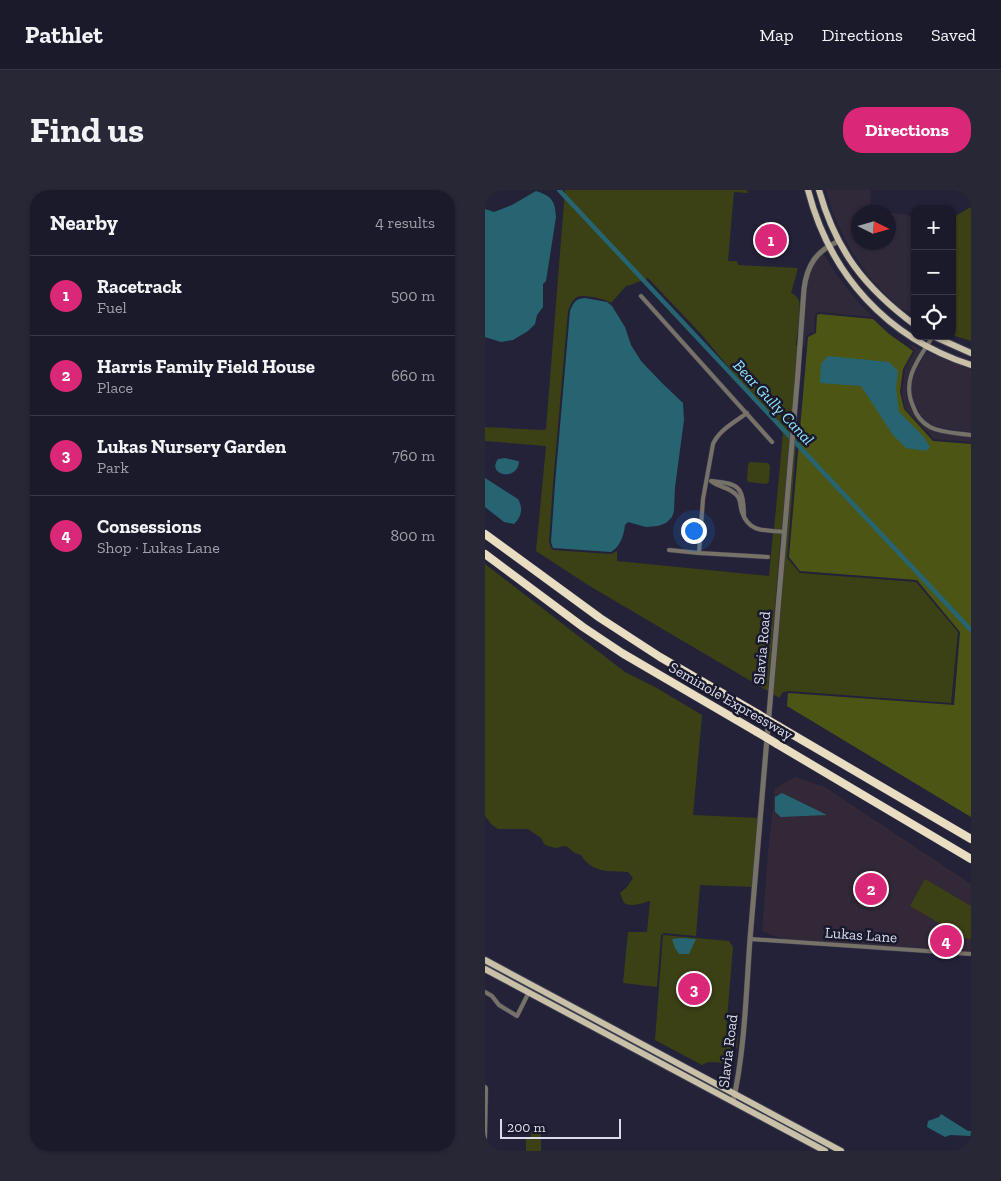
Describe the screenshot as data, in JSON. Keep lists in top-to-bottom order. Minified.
{"streets":{"highway":["Seminole Expressway"],"street":["Slavia Road","Lukas Lane"]},"crossings":[["Slavia Road","Lukas Lane"]],"water":["Bear Gully Canal"],"scale_bar":"200 m","north":"right","page":{"header":"Pathlet","nav":["Map","Directions","Saved"],"buttons":"Directions","title":"Find us","heading":["Nearby","4 results"],"map_buttons":["+","−"],"pins":["1","2","4","3"],"list":[{"mark":"1","name":"Racetrack","note":"Fuel","value":"500 m"},{"mark":"2","name":"Harris Family Field House","note":"Place","value":"660 m"},{"mark":"3","name":"Lukas Nursery Garden","note":"Park","value":"760 m"},{"mark":"4","name":"Consessions","note":"Shop · Lukas Lane","value":"800 m"}],"scale":"200 m"}}
